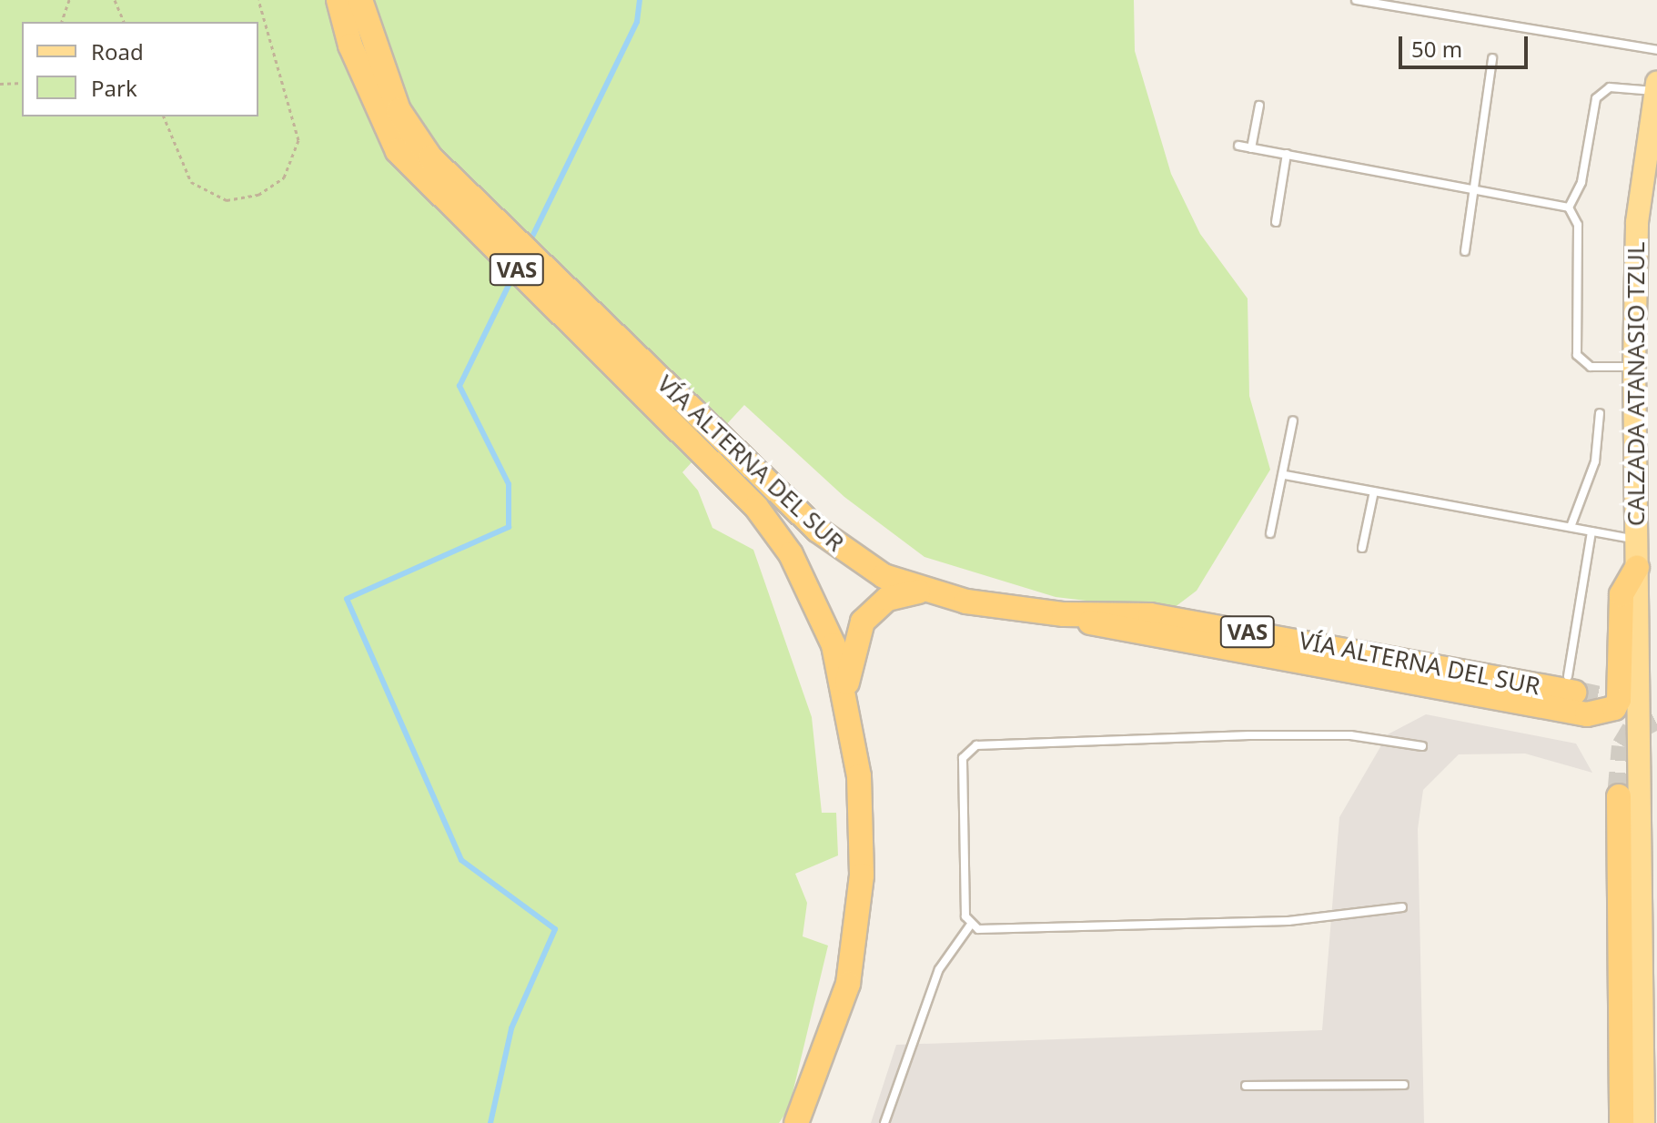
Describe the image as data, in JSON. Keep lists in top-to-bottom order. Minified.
{"streets":{"highway":["VAS","VÍA ALTERNA DEL SUR"],"main road":["CALZADA ATANASIO TZUL"]},"legend":["Road","Park"],"scale_bar":"50 m"}
